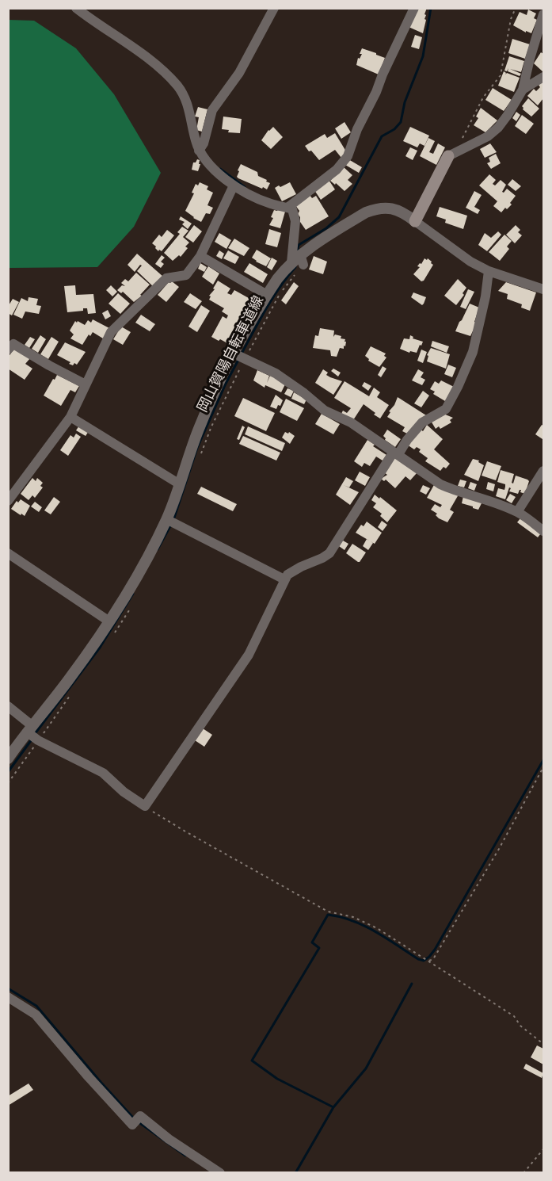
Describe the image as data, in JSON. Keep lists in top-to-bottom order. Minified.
{"streets":{"path":["岡山賀陽自転車道線"]}}
